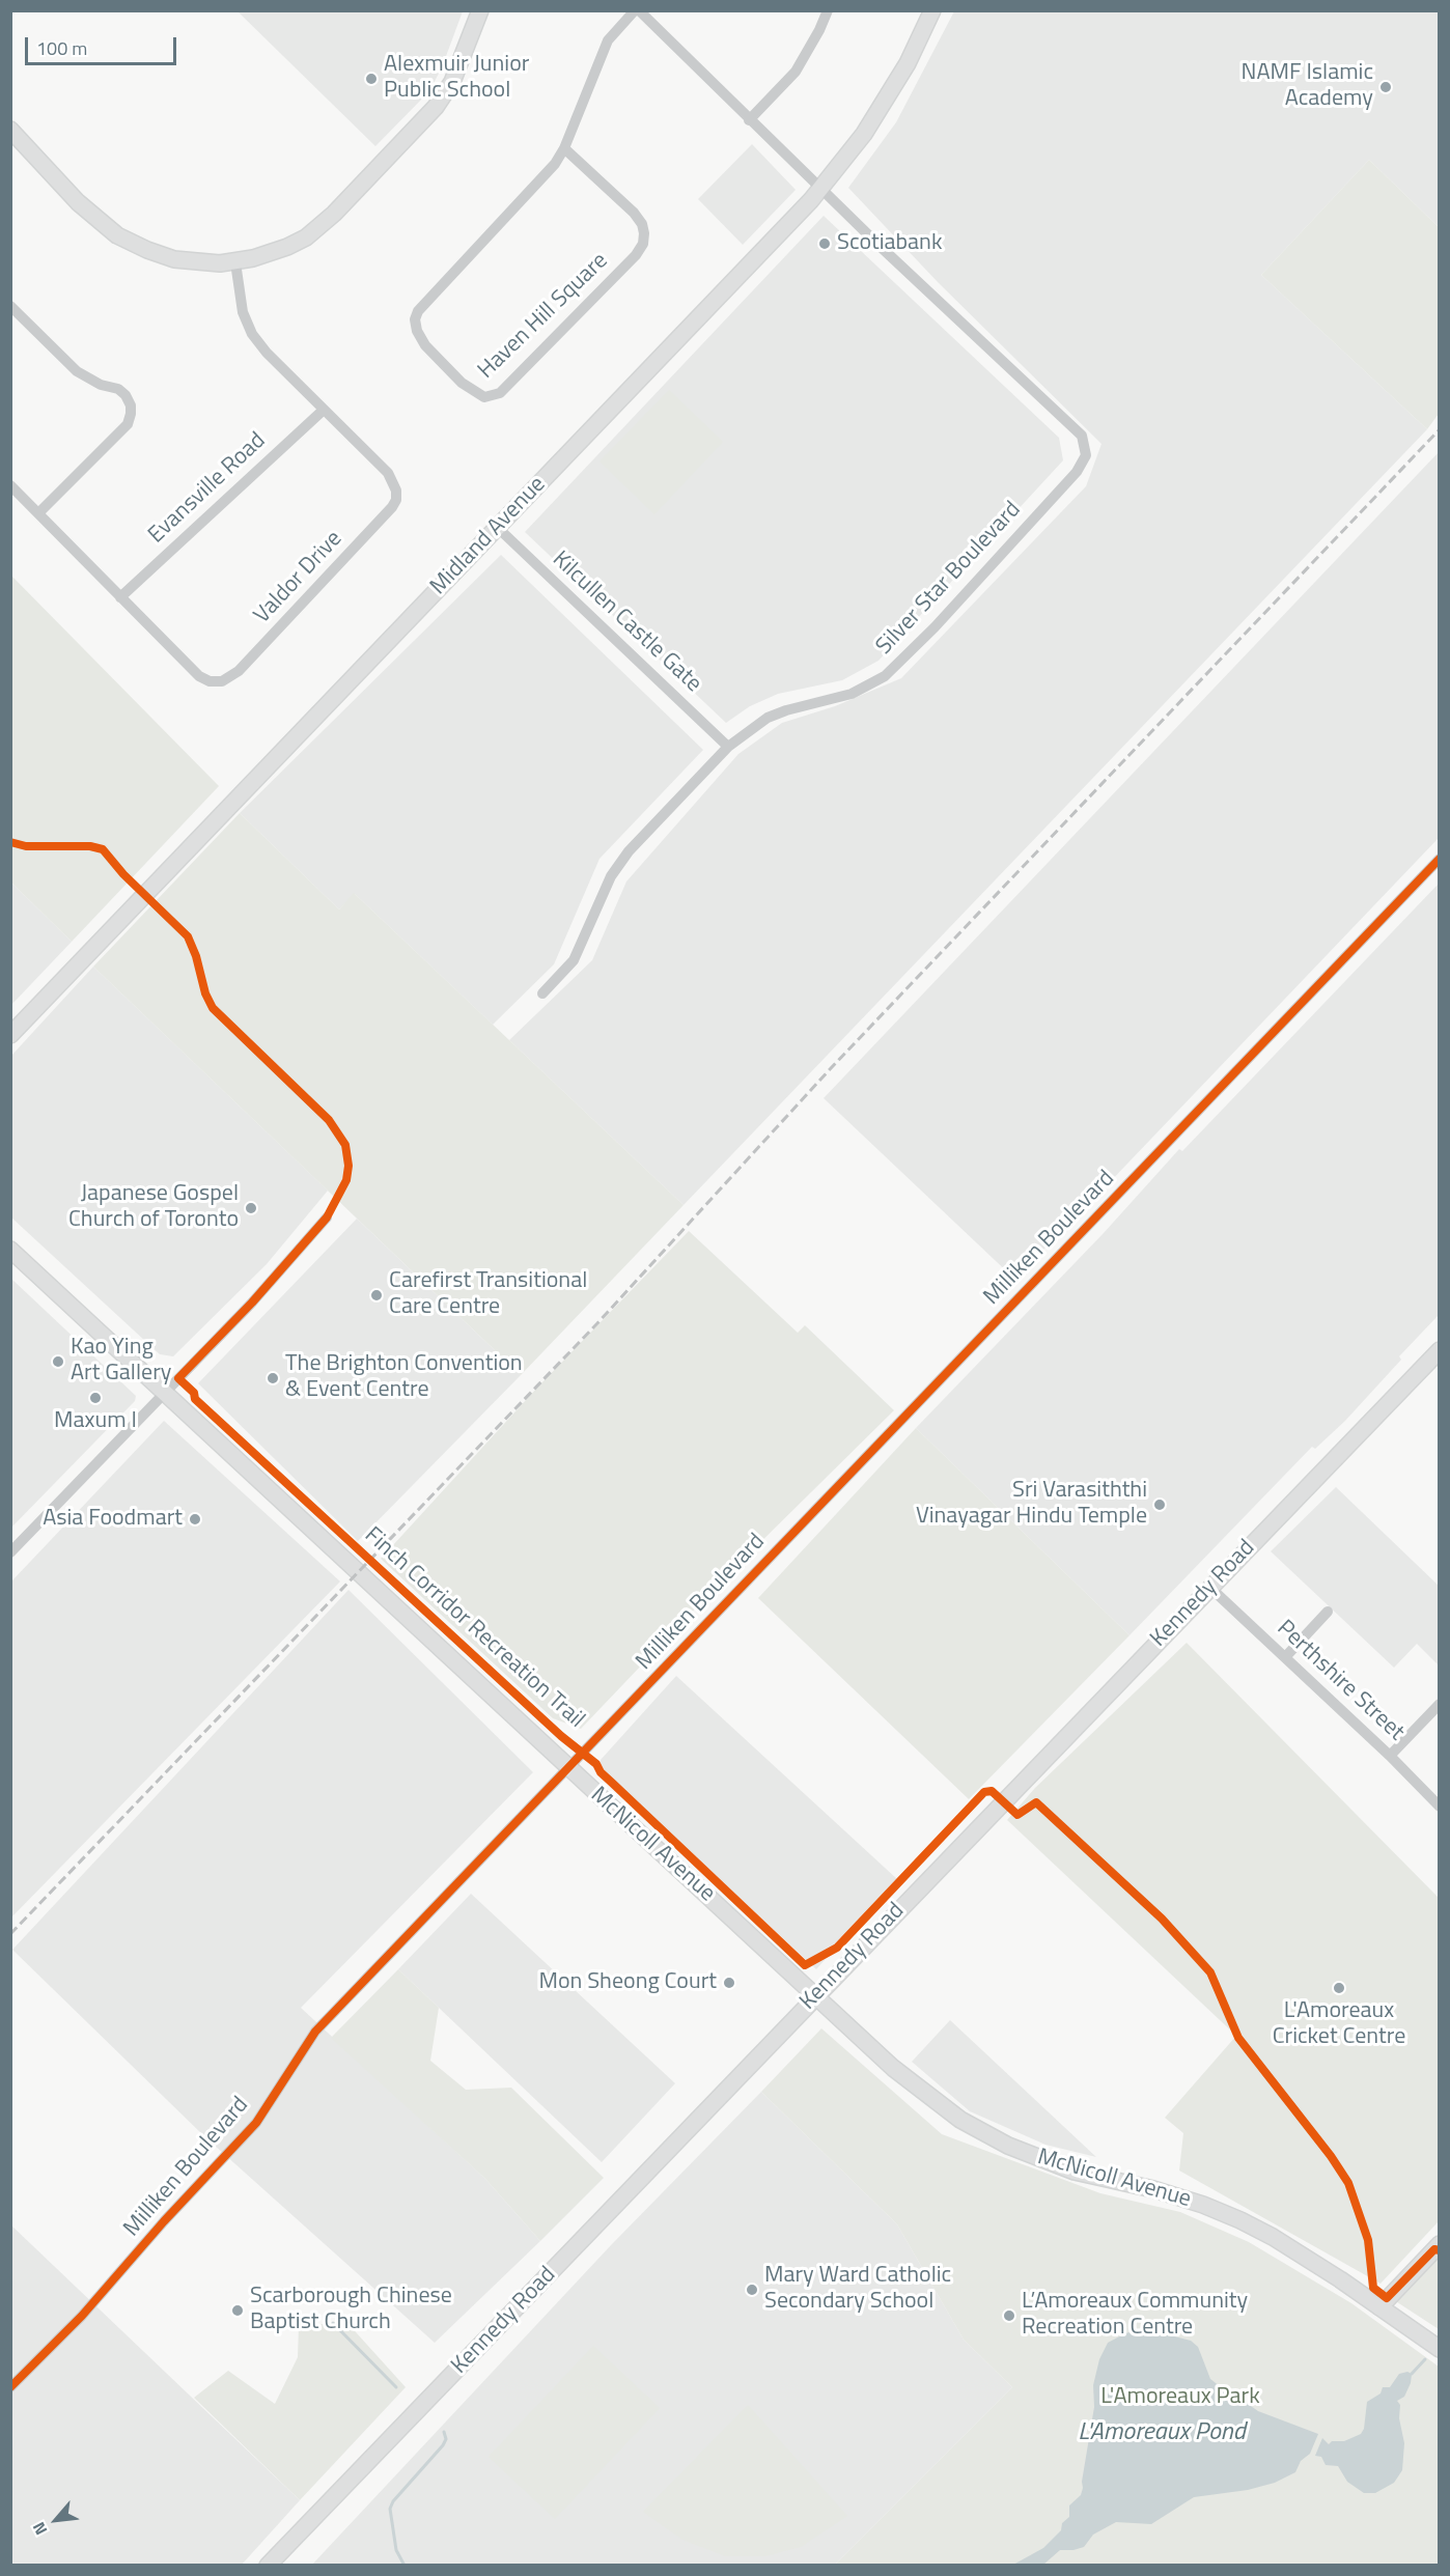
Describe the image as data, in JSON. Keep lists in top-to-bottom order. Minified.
{"streets":{"main road":["Midland Avenue","Kennedy Road","McNicoll Avenue"],"street":["Haven Hill Square","Evansville Road","Valdor Drive","Silver Star Boulevard","Kilcullen Castle Gate","Milliken Boulevard","Perthshire Street"],"cycle path":["Finch Corridor Recreation Trail"]},"crossings":[["Evansville Road","Valdor Drive"],["Midland Avenue","Silver Star Boulevard"],["Midland Avenue","Kilcullen Castle Gate"],["Silver Star Boulevard","Kilcullen Castle Gate"],["Milliken Boulevard","McNicoll Avenue"],["Kennedy Road","Perthshire Street"],["Kennedy Road","McNicoll Avenue"]],"water":["L'Amoreaux Pond"],"parks":["L'Amoreaux Park"],"places":["Alexmuir Junior Public School","NAMF Islamic Academy","Scotiabank","Japanese Gospel Church of Toronto","Carefirst Transitional Care Centre","Kao Ying Art Gallery","The Brighton Convention & Event Centre","Maxum I","Sri Varasiththi Vinayagar Hindu Temple","Asia Foodmart","Mon Sheong Court","L'Amoreaux Cricket Centre","Mary Ward Catholic Secondary School","Scarborough Chinese Baptist Church","L’Amoreaux Community Recreation Centre"],"scale_bar":"100 m","north":"bottom left"}
